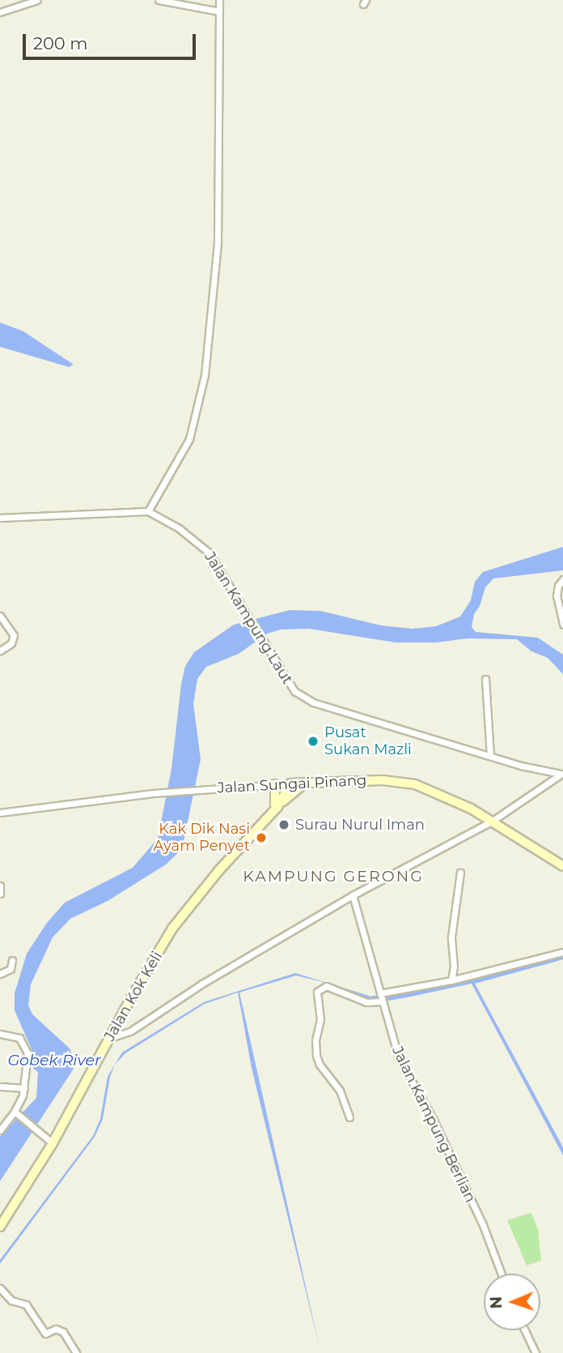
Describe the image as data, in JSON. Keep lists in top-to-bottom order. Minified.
{"streets":{"street":["Jalan Kampung Laut","Jalan Sungai Pinang","Jalan Kok Keli","Jalan Kampung Berlian"]},"crossings":[["Jalan Sungai Pinang","Jalan Kok Keli"]],"districts":["KAMPUNG GERONG"],"water":["Gobek River"],"places":["Pusat Sukan Mazli","Surau Nurul Iman","Kak Dik Nasi Ayam Penyet"],"scale_bar":"200 m","north":"left"}
